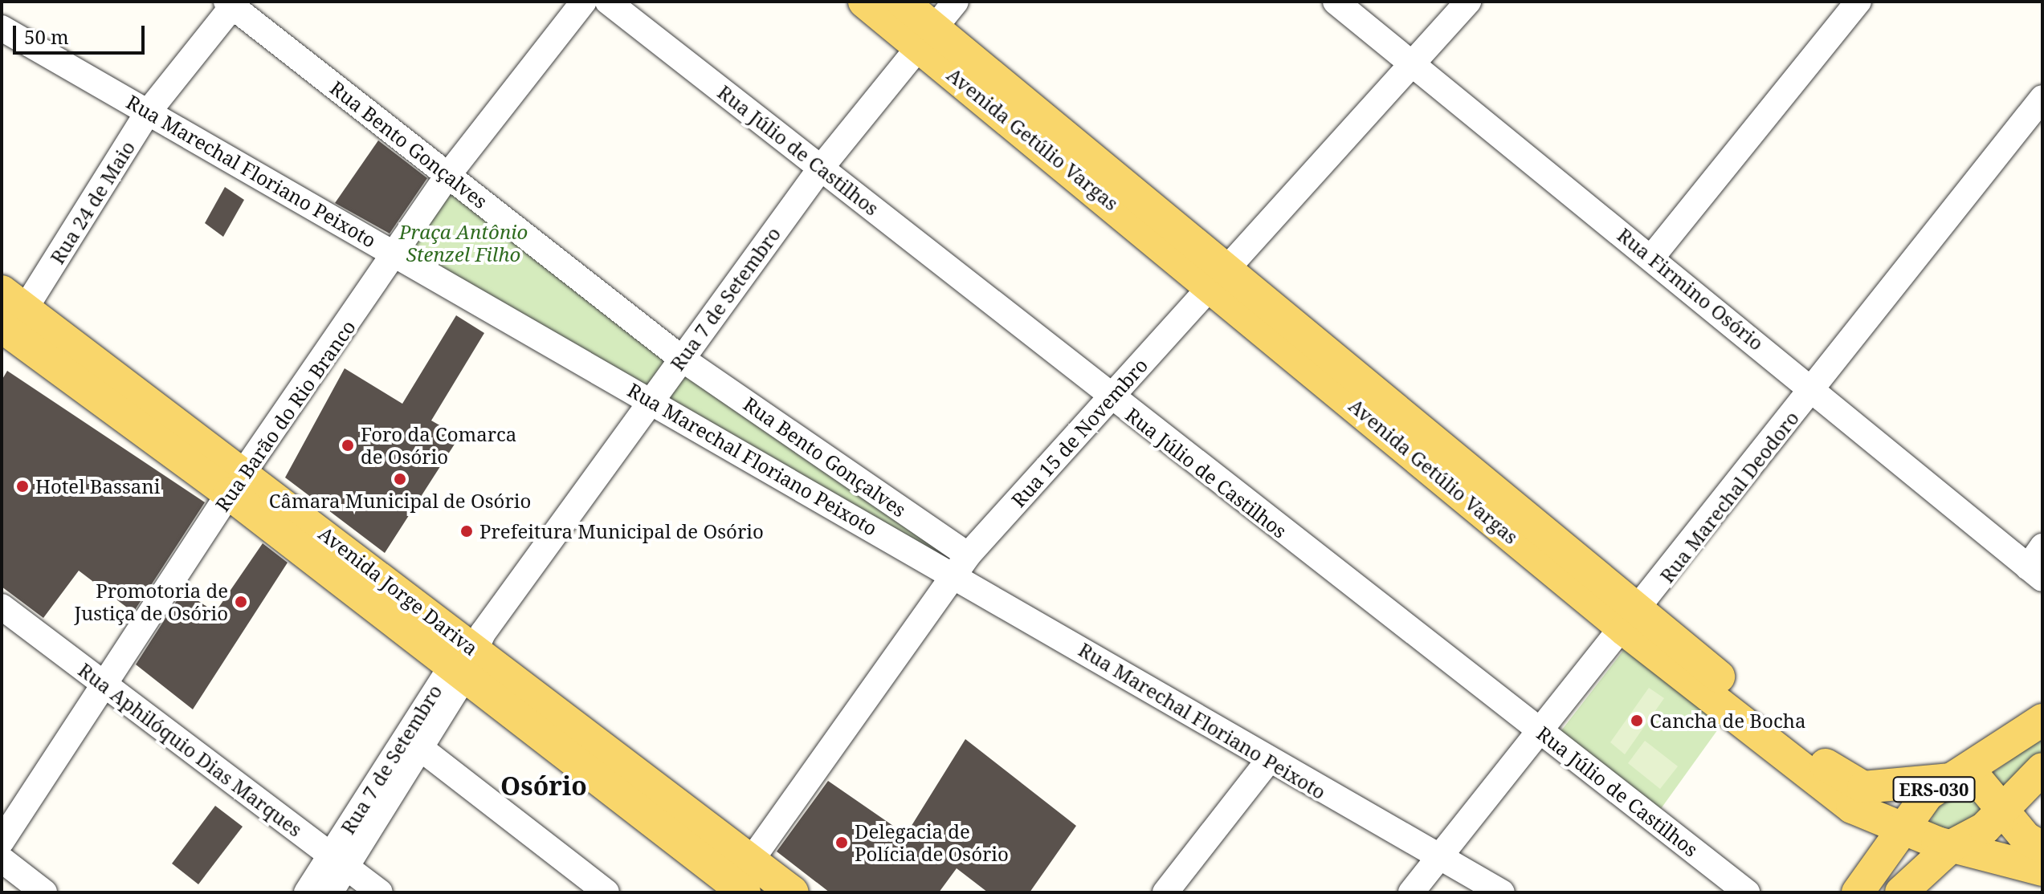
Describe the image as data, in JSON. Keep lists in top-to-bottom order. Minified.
{"streets":{"main road":["Avenida Getúlio Vargas","Avenida Jorge Dariva","ERS-030"],"street":["Rua Bento Gonçalves","Rua Júlio de Castilhos","Rua Marechal Floriano Peixoto","Rua 24 de Maio","Rua Firmino Osório","Rua 7 de Setembro","Rua Barão do Rio Branco","Rua 15 de Novembro","Rua Marechal Deodoro","Rua Aphilóquio Dias Marques"]},"crossings":[["Avenida Getúlio Vargas","Rua 7 de Setembro"],["Avenida Getúlio Vargas","Rua 15 de Novembro"],["Avenida Getúlio Vargas","Rua Marechal Deodoro"],["Avenida Getúlio Vargas","ERS-030"],["Rua Bento Gonçalves","Rua Marechal Floriano Peixoto"],["Rua Bento Gonçalves","Rua 24 de Maio"],["Rua Bento Gonçalves","Rua 7 de Setembro"],["Rua Bento Gonçalves","Rua Barão do Rio Branco"],["Rua Bento Gonçalves","Rua 15 de Novembro"],["Rua Júlio de Castilhos","Rua 7 de Setembro"],["Rua Júlio de Castilhos","Rua 15 de Novembro"],["Rua Júlio de Castilhos","Rua Marechal Deodoro"],["Rua Marechal Floriano Peixoto","Rua 24 de Maio"],["Rua Marechal Floriano Peixoto","Rua 7 de Setembro"],["Rua Marechal Floriano Peixoto","Rua Barão do Rio Branco"],["Rua Marechal Floriano Peixoto","Rua 15 de Novembro"],["Rua Marechal Floriano Peixoto","Rua Marechal Deodoro"],["Rua 24 de Maio","Avenida Jorge Dariva"],["Rua Firmino Osório","Rua 15 de Novembro"],["Rua Firmino Osório","Rua Marechal Deodoro"],["Rua 7 de Setembro","Avenida Jorge Dariva"],["Rua 7 de Setembro","Rua Aphilóquio Dias Marques"],["Rua Barão do Rio Branco","Avenida Jorge Dariva"],["Rua Barão do Rio Branco","Rua Aphilóquio Dias Marques"],["Rua 15 de Novembro","Avenida Jorge Dariva"]],"districts":["Osório"],"parks":["Praça Antônio Stenzel Filho"],"places":["Foro da Comarca de Osório","Câmara Municipal de Osório","Hotel Bassani","Prefeitura Municipal de Osório","Promotoria de Justiça de Osório","Cancha de Bocha","Delegacia de Polícia de Osório"],"scale_bar":"50 m"}
